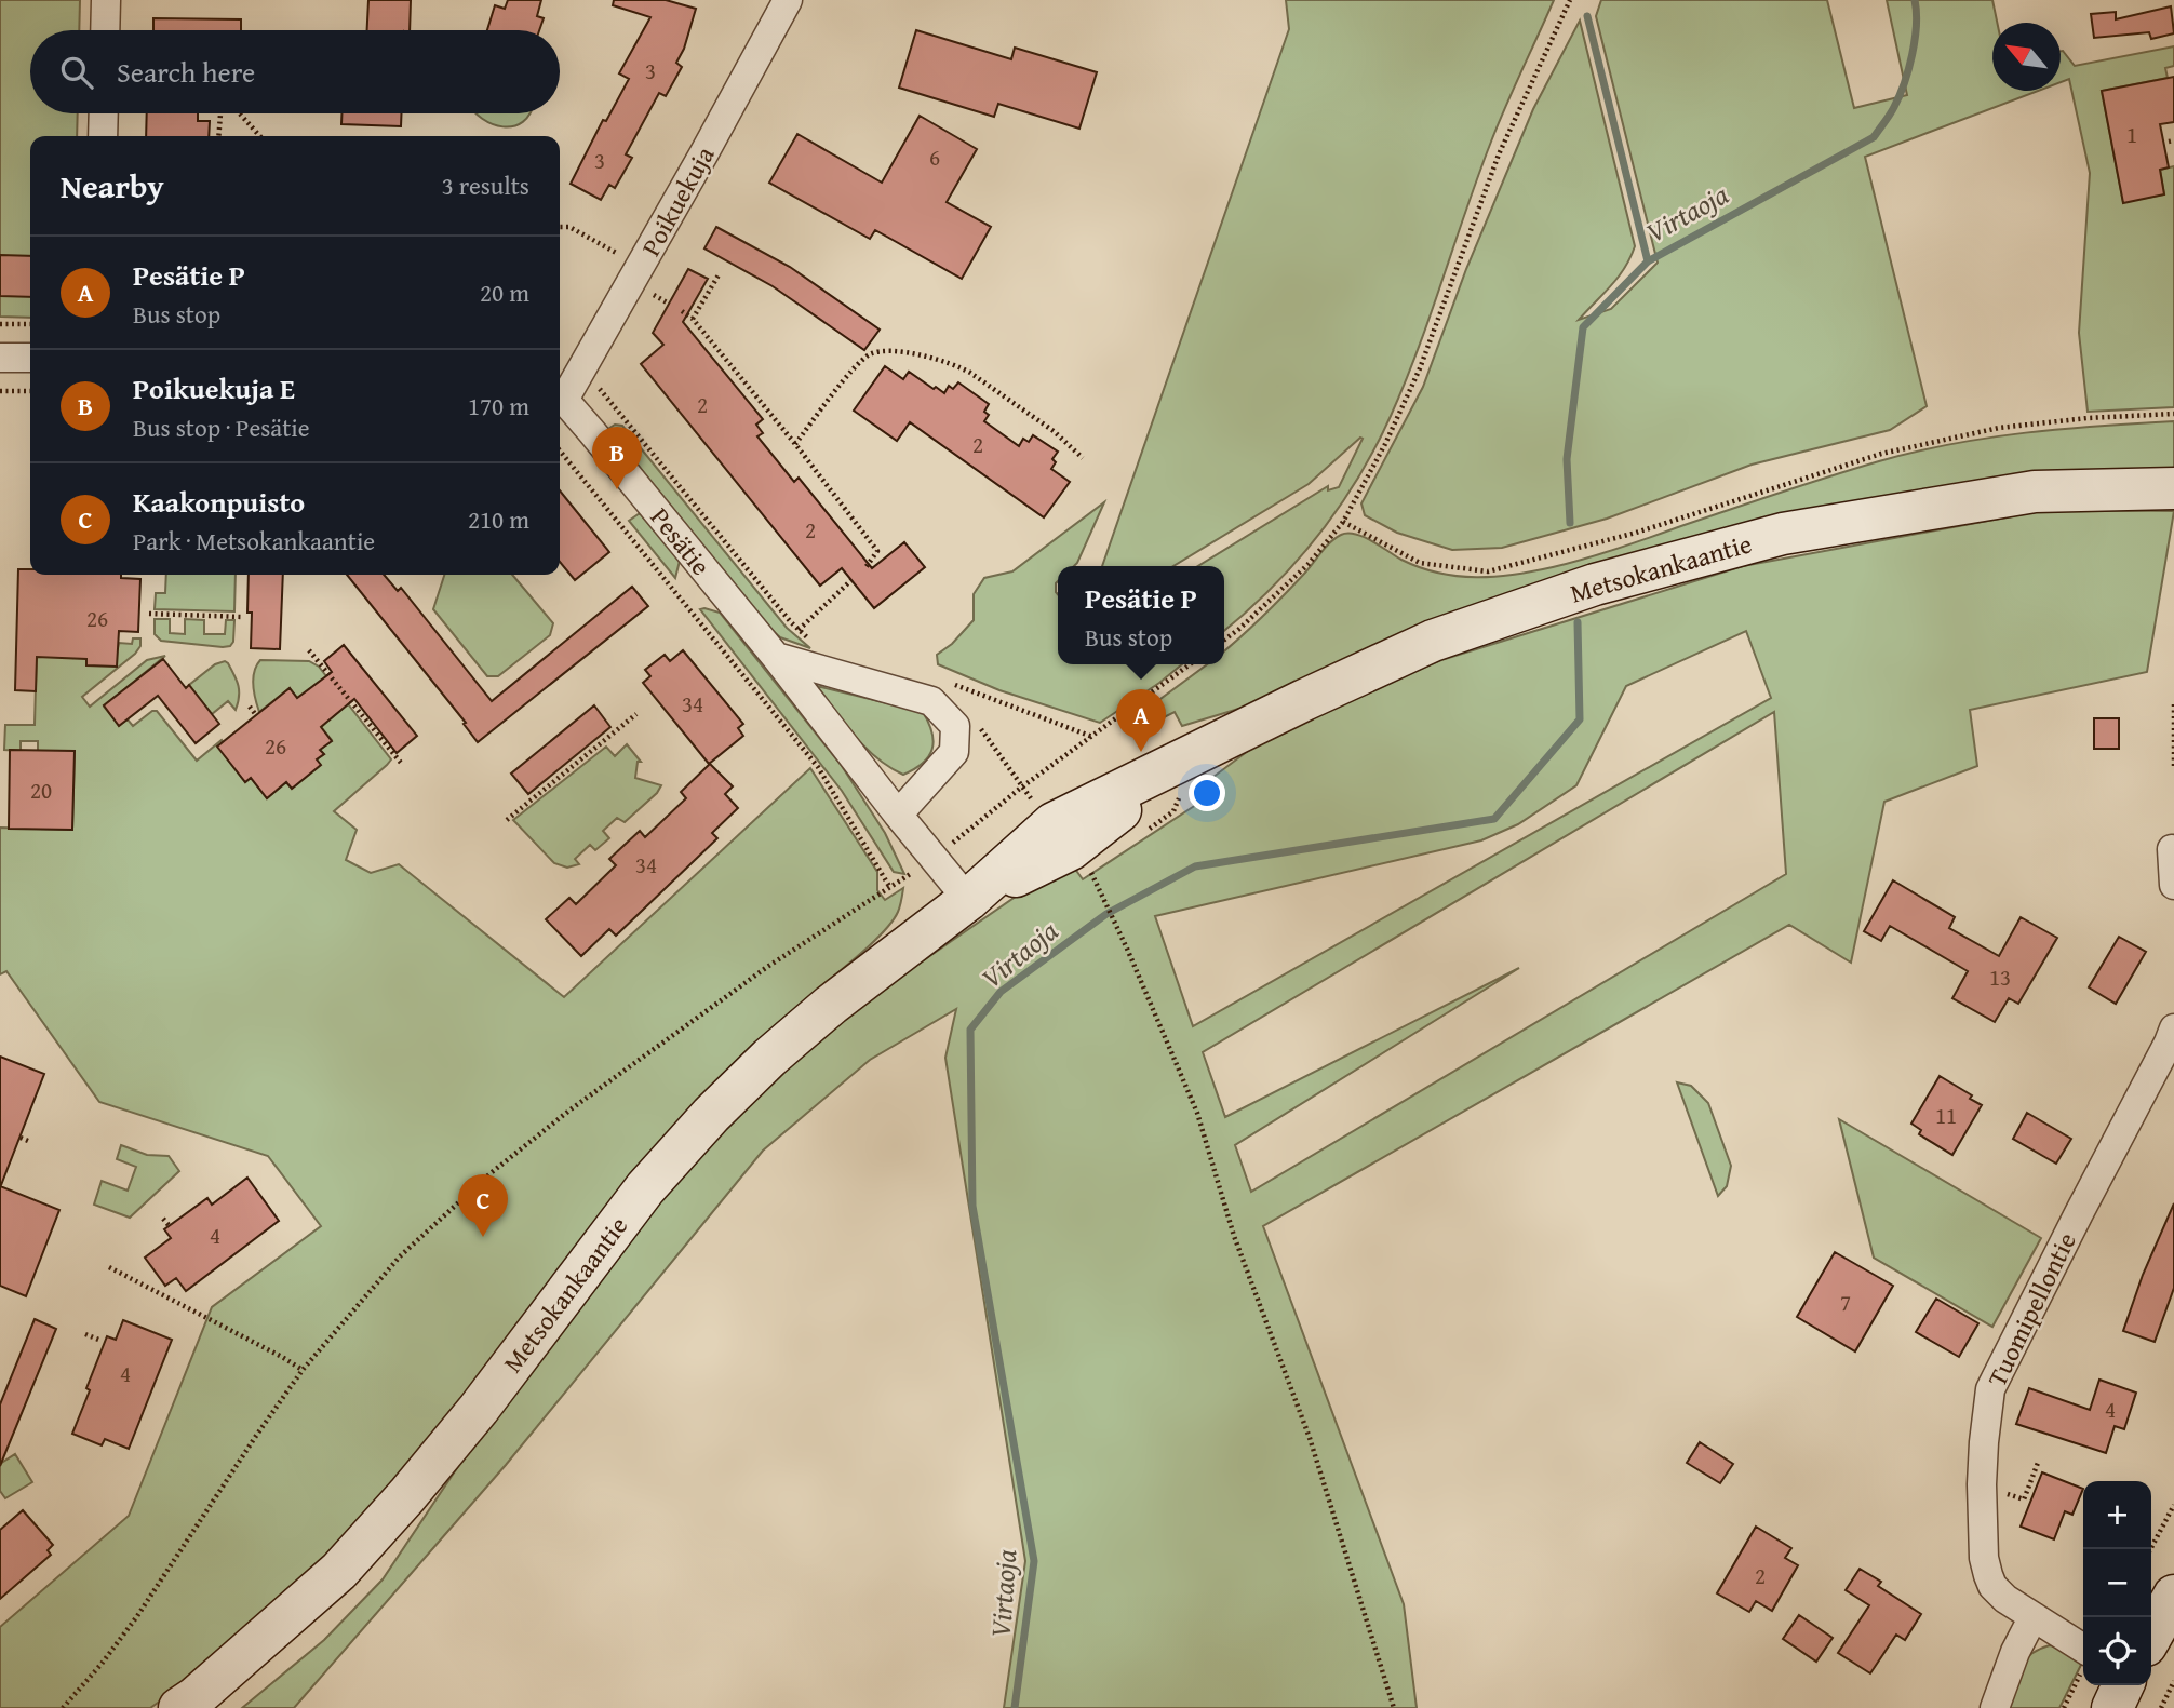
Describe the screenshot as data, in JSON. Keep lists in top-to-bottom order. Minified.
{"streets":{"street":["Poikuekuja","Pesätie","Metsokankaantie","Tuomipellontie"]},"crossings":[["Pesätie","Metsokankaantie"]],"water":["Virtaoja"],"house_numbers":["3","1","6","3","2","2","2","26","34","26","20","34","13","11","4","7","4","4","2"],"north":"top left","page":{"search":"Search here","heading":["Nearby","3 results"],"list":[{"mark":"A","name":"Pesätie P","note":"Bus stop","value":"20 m"},{"mark":"B","name":"Poikuekuja E","note":"Bus stop · Pesätie","value":"170 m"},{"mark":"C","name":"Kaakonpuisto","note":"Park · Metsokankaantie","value":"210 m"}],"pins":["B","A","C"],"popup":["Pesätie P","Bus stop"],"map_buttons":["+","−"]}}
